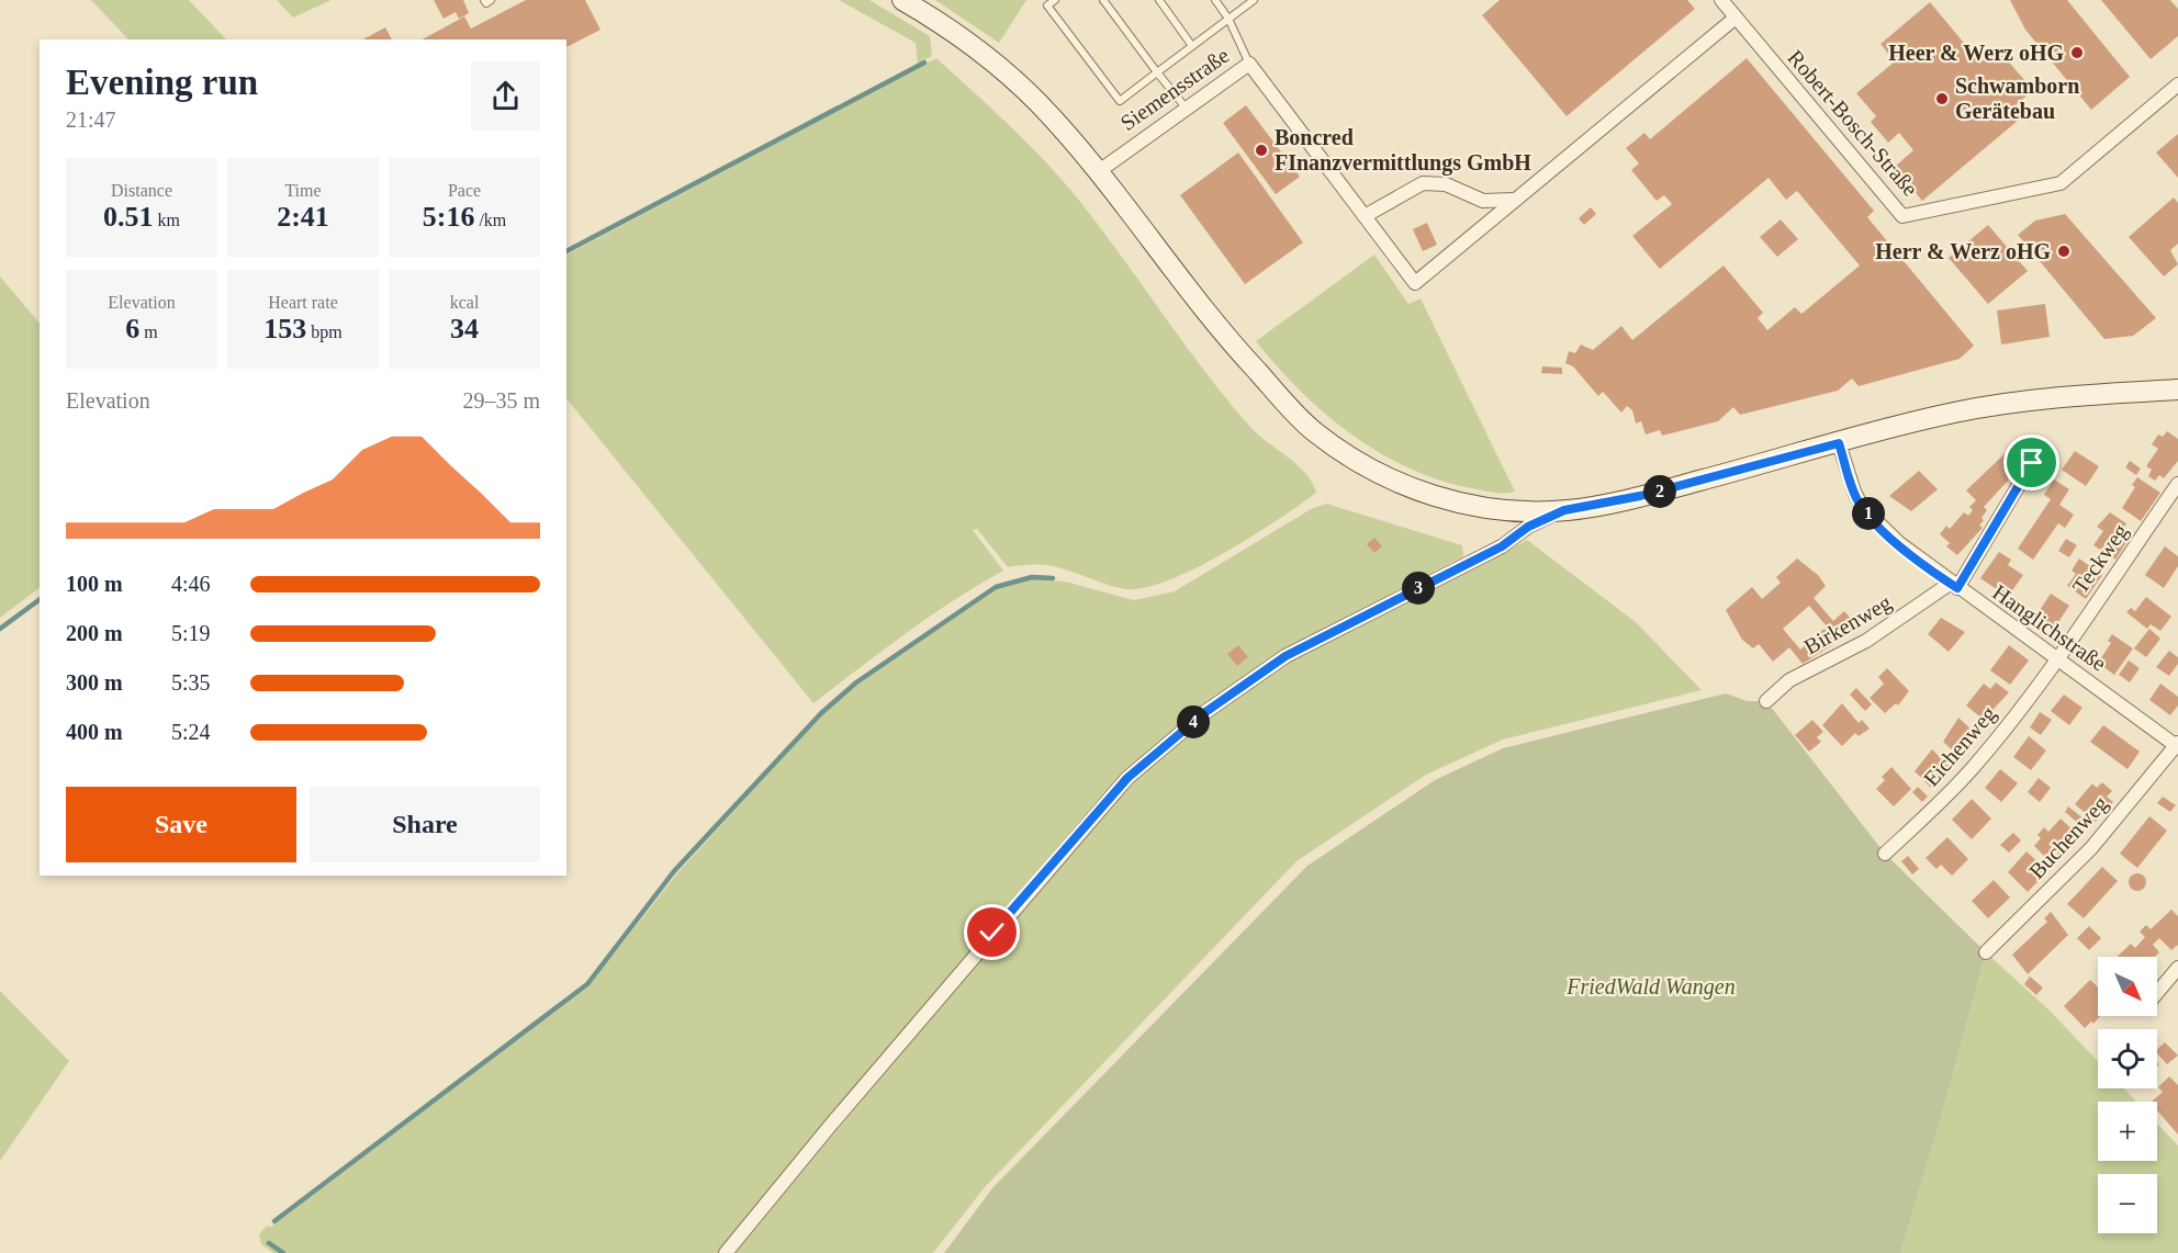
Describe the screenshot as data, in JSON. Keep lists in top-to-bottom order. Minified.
{"streets":{"street":["Siemensstraße","Robert-Bosch-Straße","Teckweg","Birkenweg","Hanglichstraße","Eichenweg","Buchenweg"]},"crossings":[["Siemensstraße","Robert-Bosch-Straße"],["Teckweg","Hanglichstraße"],["Teckweg","Eichenweg"],["Birkenweg","Hanglichstraße"],["Hanglichstraße","Eichenweg"],["Hanglichstraße","Buchenweg"]],"parks":["FriedWald Wangen"],"places":["Heer & Werz oHG","Schwamborn Gerätebau","Boncred FInanzvermittlungs GmbH","Herr & Werz oHG"],"north":"bottom right","page":{"heading":["Evening run","21:47"],"stats":[["Distance","0.51 km"],["Time","2:41"],["Pace","5:16 /km"],["Elevation","6 m"],["Heart rate","153 bpm"],["kcal","34"]],"chart":["Elevation","29–35 m"],"pins":["2","1","3","4"],"list":[{"name":"100 m","note":"4:46"},{"name":"200 m","note":"5:19"},{"name":"300 m","note":"5:35"},{"name":"400 m","note":"5:24"}],"buttons":["Save","Share"],"map_buttons":["+","−"]}}
